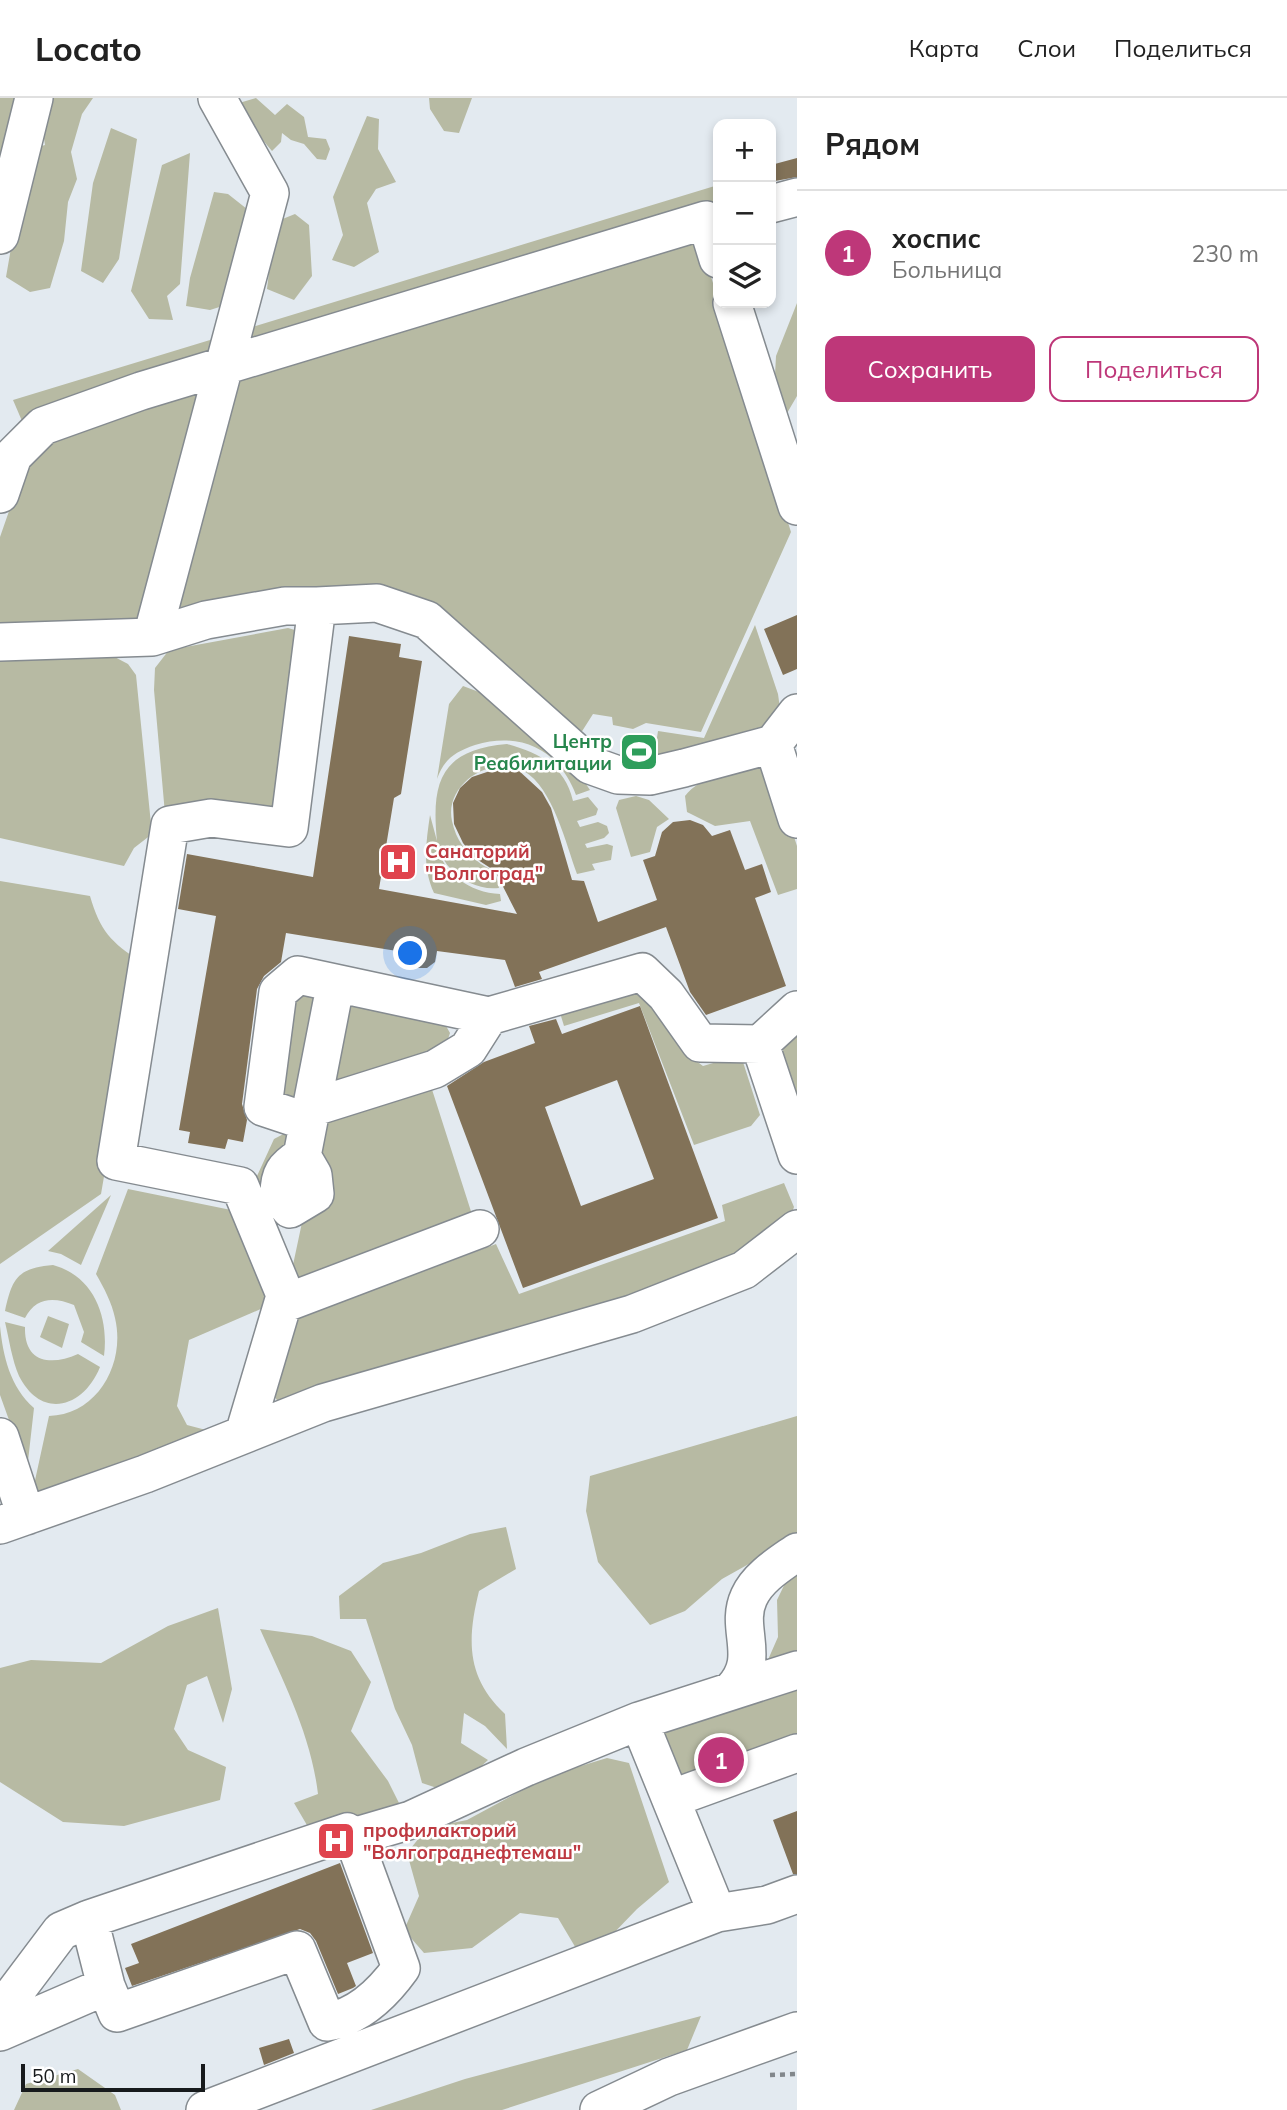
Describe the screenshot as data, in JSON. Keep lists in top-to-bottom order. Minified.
{"places":{"sports":["Центр Реабилитации"],"hospital":["Санаторий \"Волгоград\"","профилакторий \"Волгограднефтемаш\""]},"scale_bar":"50 m","page":{"header":"Locato","nav":["Карта","Слои","Поделиться"],"heading":"Рядом","map_buttons":["+","−"],"list":[{"mark":"1","name":"хоспис","note":"Больница","value":"230 m"}],"buttons":["Сохранить","Поделиться"],"pins":"1","scale":"50 m"}}
